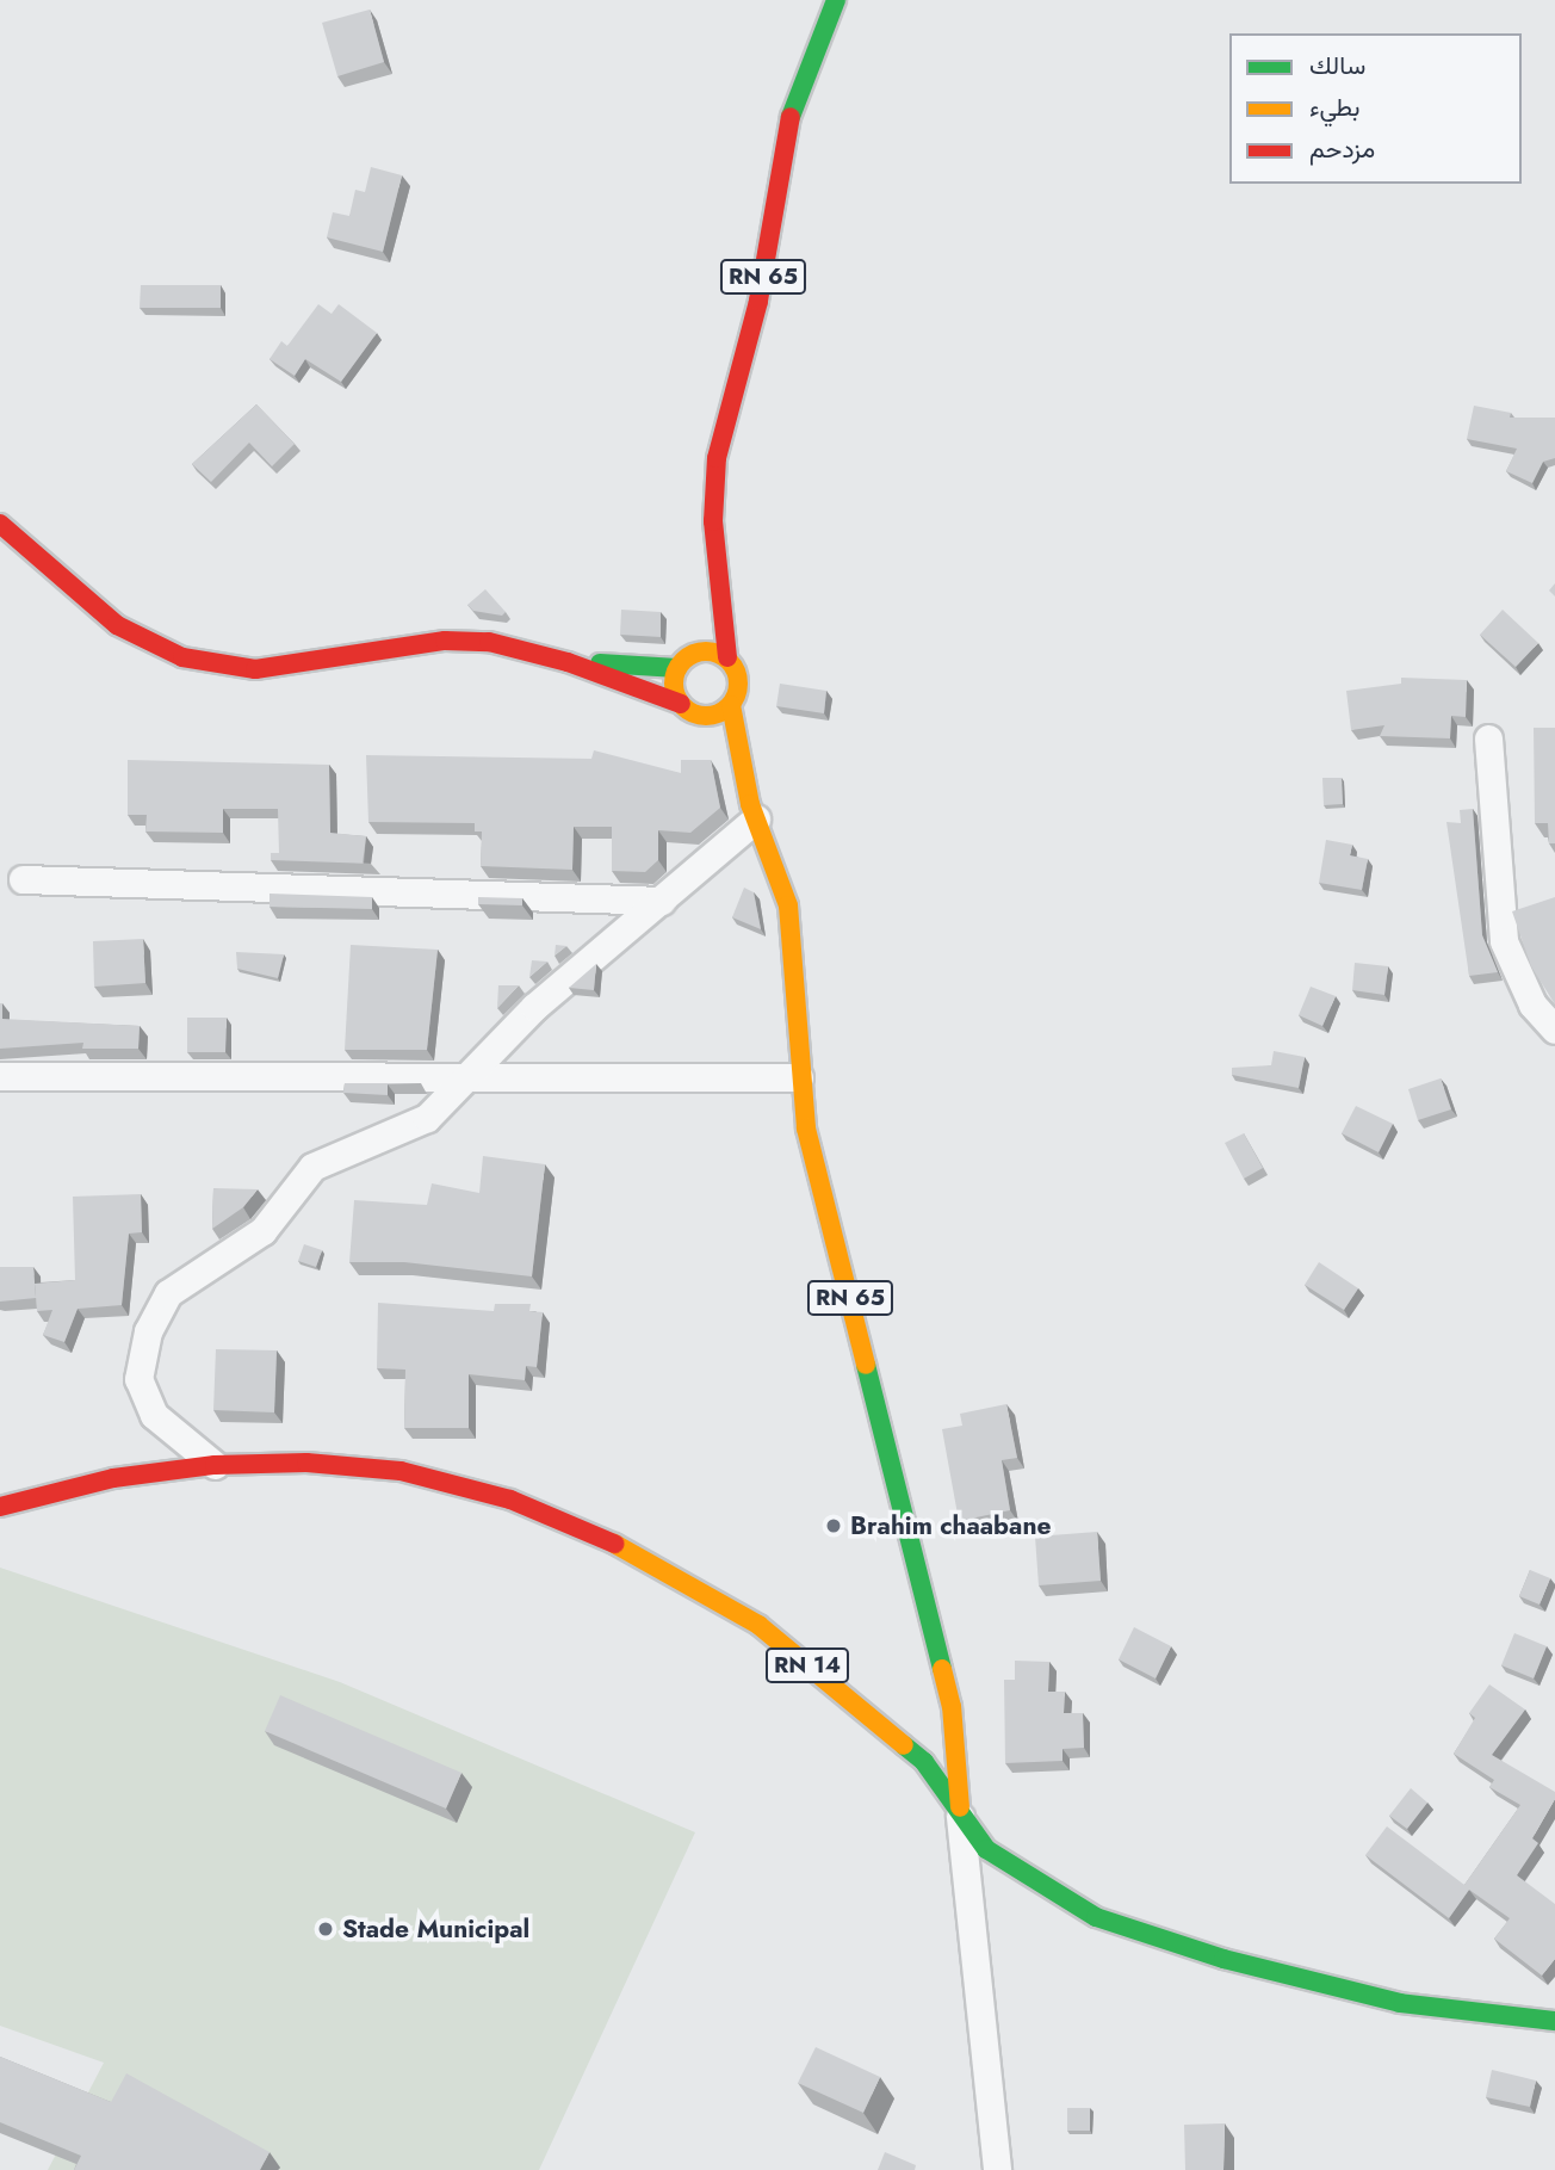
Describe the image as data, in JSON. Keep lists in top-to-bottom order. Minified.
{"streets":{"main road":["RN 65","RN 14"]},"crossings":[["RN 65","RN 14"]],"places":["Brahim chaabane","Stade Municipal"],"legend":["سالك","بطيء","مزدحم"]}
